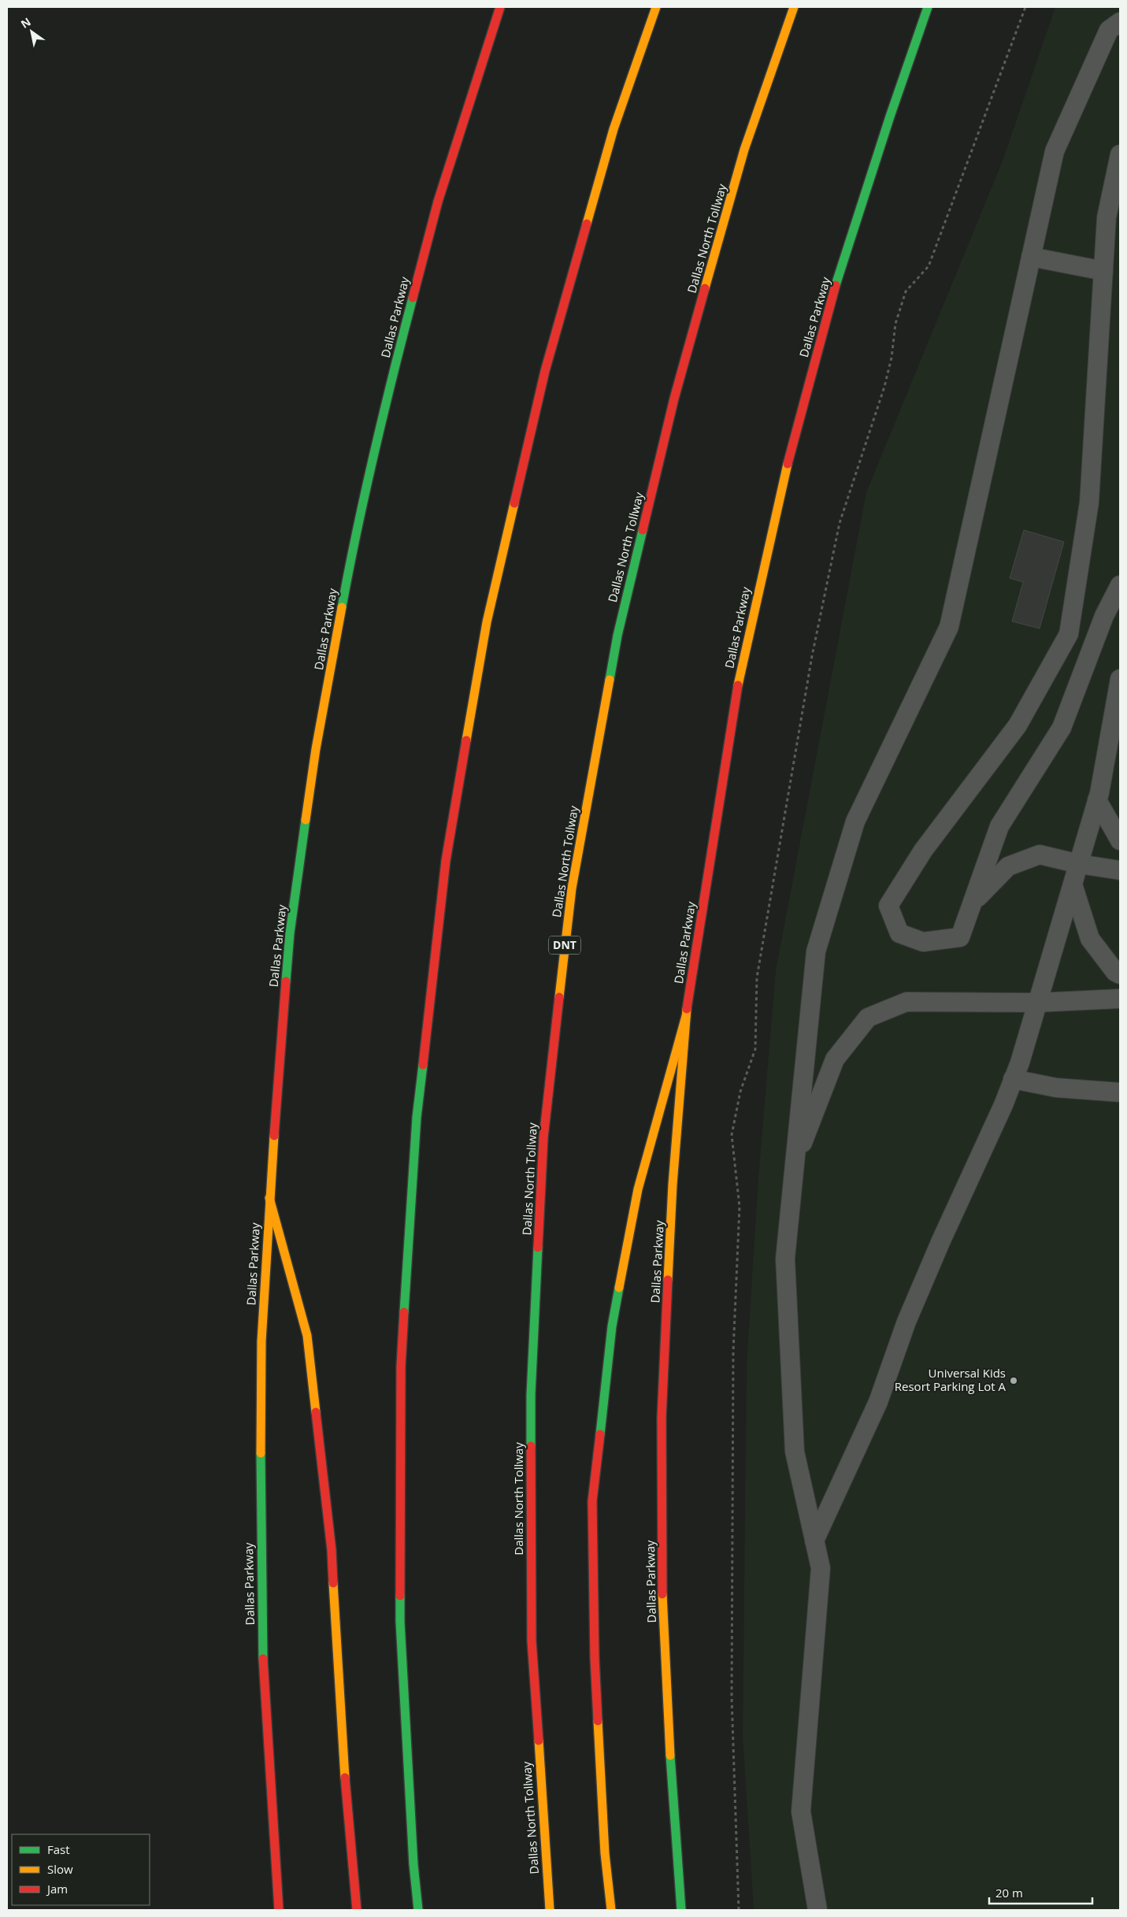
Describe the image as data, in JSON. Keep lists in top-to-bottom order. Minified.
{"streets":{"main road":["Dallas North Tollway","Dallas Parkway","DNT"]},"places":["Universal Kids Resort Parking Lot A"],"legend":["Fast","Slow","Jam"],"scale_bar":"20 m","north":"top left"}
